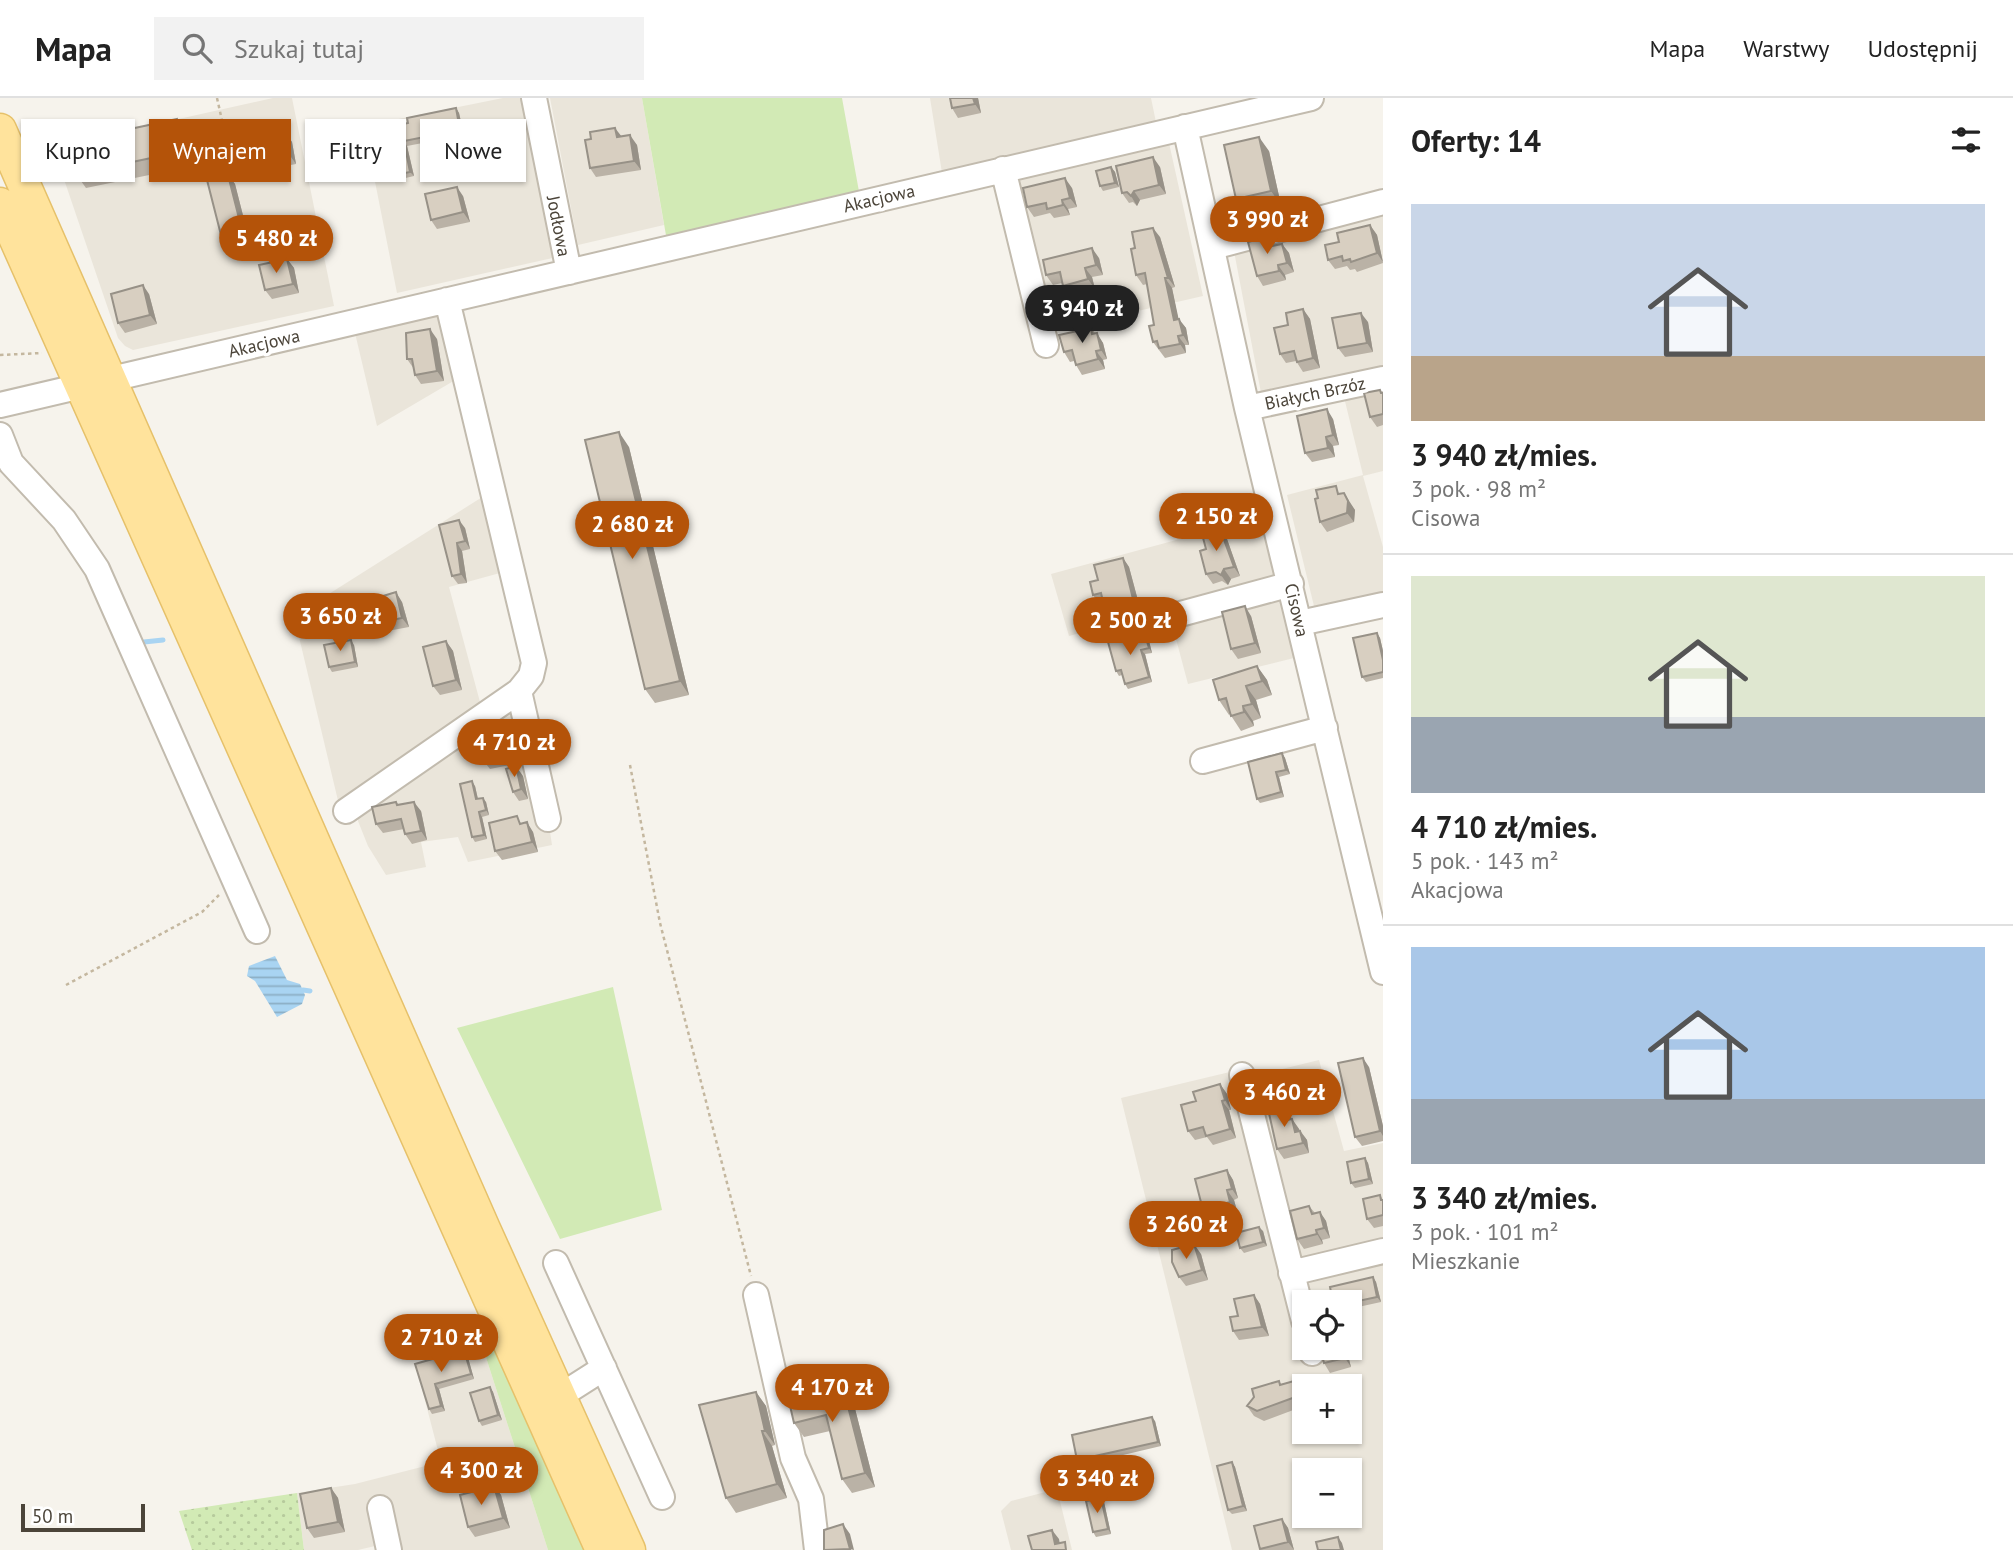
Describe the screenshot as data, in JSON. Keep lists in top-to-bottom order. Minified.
{"streets":{"street":["Akacjowa","Jodłowa","Białych Brzóz","Cisowa"]},"crossings":[["Akacjowa","Jodłowa"],["Akacjowa","Cisowa"],["Białych Brzóz","Cisowa"]],"scale_bar":"50 m","page":{"header":"Mapa","search":"Szukaj tutaj","nav":["Mapa","Warstwy","Udostępnij"],"heading":"Oferty: 14","chip":["Kupno","Wynajem","Filtry","Nowe"],"list":[{"name":"3 940 zł/mies.","note":"3 pok. · 98 m² · Cisowa"},{"name":"4 710 zł/mies.","note":"5 pok. · 143 m² · Akacjowa"},{"name":"3 340 zł/mies.","note":"3 pok. · 101 m² · Mieszkanie"}],"price":["3 990 zł","5 480 zł","3 940 zł","2 150 zł","2 680 zł","3 650 zł","2 500 zł","4 710 zł","3 460 zł","3 260 zł","2 710 zł","4 170 zł","4 300 zł","3 340 zł"],"map_buttons":["+","−"],"scale":"50 m"}}
